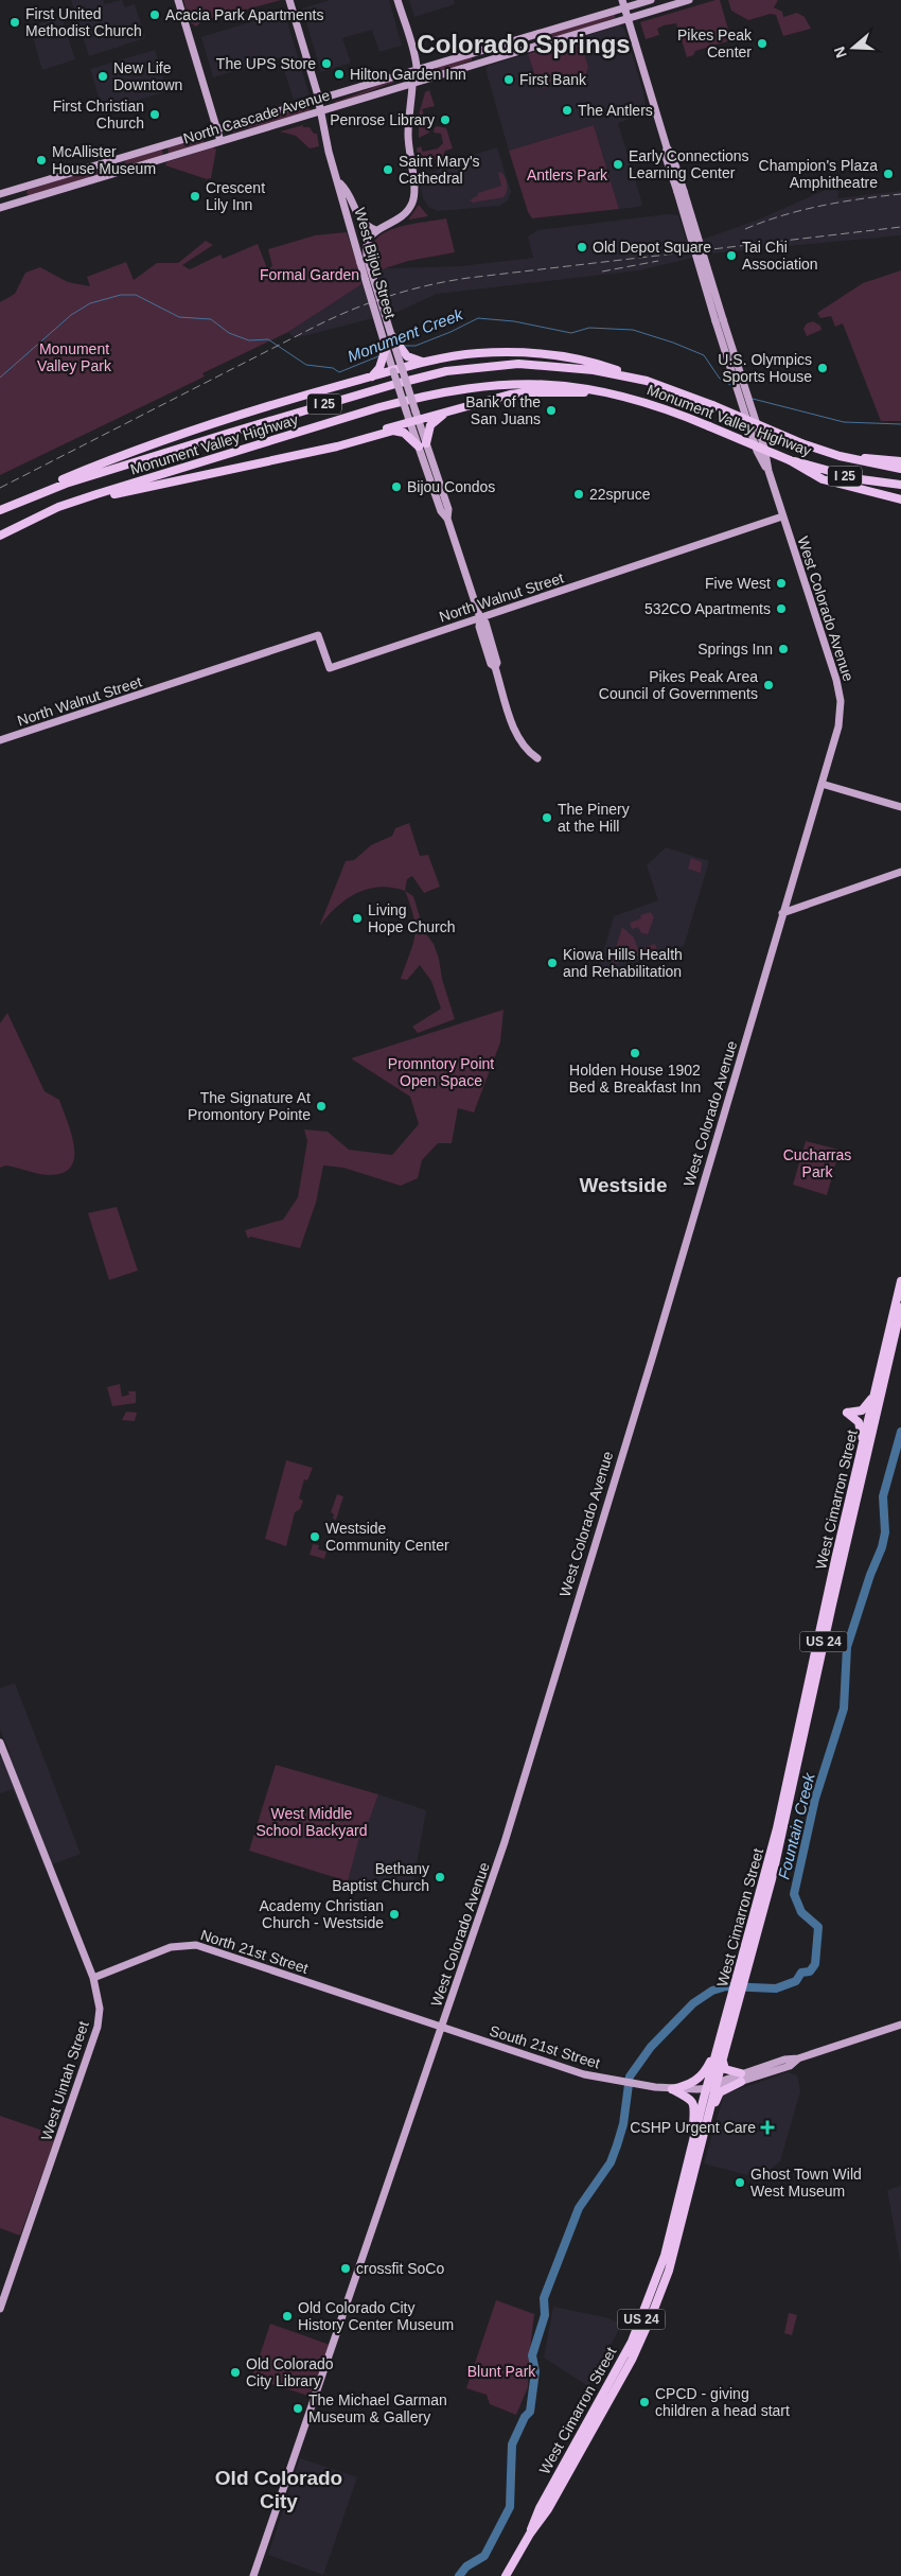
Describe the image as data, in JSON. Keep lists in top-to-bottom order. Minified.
{"streets":{"highway":["I 25","Monument Valley Highway","West Cimarron Street","US 24"],"main road":["North Cascade Avenue","West Bijou Street","North Walnut Street","West Colorado Avenue","North 21st Street","South 21st Street","West Uintah Street"]},"crossings":[["North Cascade Avenue","West Bijou Street"],["North Cascade Avenue","West Colorado Avenue"],["West Bijou Street","North Walnut Street"],["North Walnut Street","West Colorado Avenue"],["West Colorado Avenue","South 21st Street"],["West Cimarron Street","South 21st Street"],["North 21st Street","South 21st Street"],["North 21st Street","West Uintah Street"]],"districts":["Colorado Springs","Westside","Old Colorado City"],"water":["Monument Creek","Fountain Creek"],"parks":["Antlers Park","Formal Garden","Monument Valley Park","Promntory Point Open Space","Cucharras Park","West Middle School Backyard","Blunt Park"],"places":{"other":["Acacia Park Apartments","First United Methodist Church","Pikes Peak Center","The UPS Store","Hilton Garden Inn","New Life Downtown","First Bank","The Antlers","First Christian Church","Penrose Library","McAllister House Museum","Early Connections Learning Center","Saint Mary's Cathedral","Champion's Plaza Amphitheatre","Crescent Lily Inn","Old Depot Square","Tai Chi Association","U.S. Olympics Sports House","Bank of the San Juans","Bijou Condos","22spruce","Five West","532CO Apartments","Springs Inn","Pikes Peak Area Council of Governments","The Pinery at the Hill","Living Hope Church","Kiowa Hills Health and Rehabilitation","Holden House 1902 Bed & Breakfast Inn","The Signature At Promontory Pointe","Westside Community Center","Bethany Baptist Church","Academy Christian Church - Westside","Ghost Town Wild West Museum","crossfit SoCo","Old Colorado City History Center Museum","Old Colorado City Library","CPCD - giving children a head start","The Michael Garman Museum & Gallery"],"health":["CSHP Urgent Care"]},"north":"left"}
